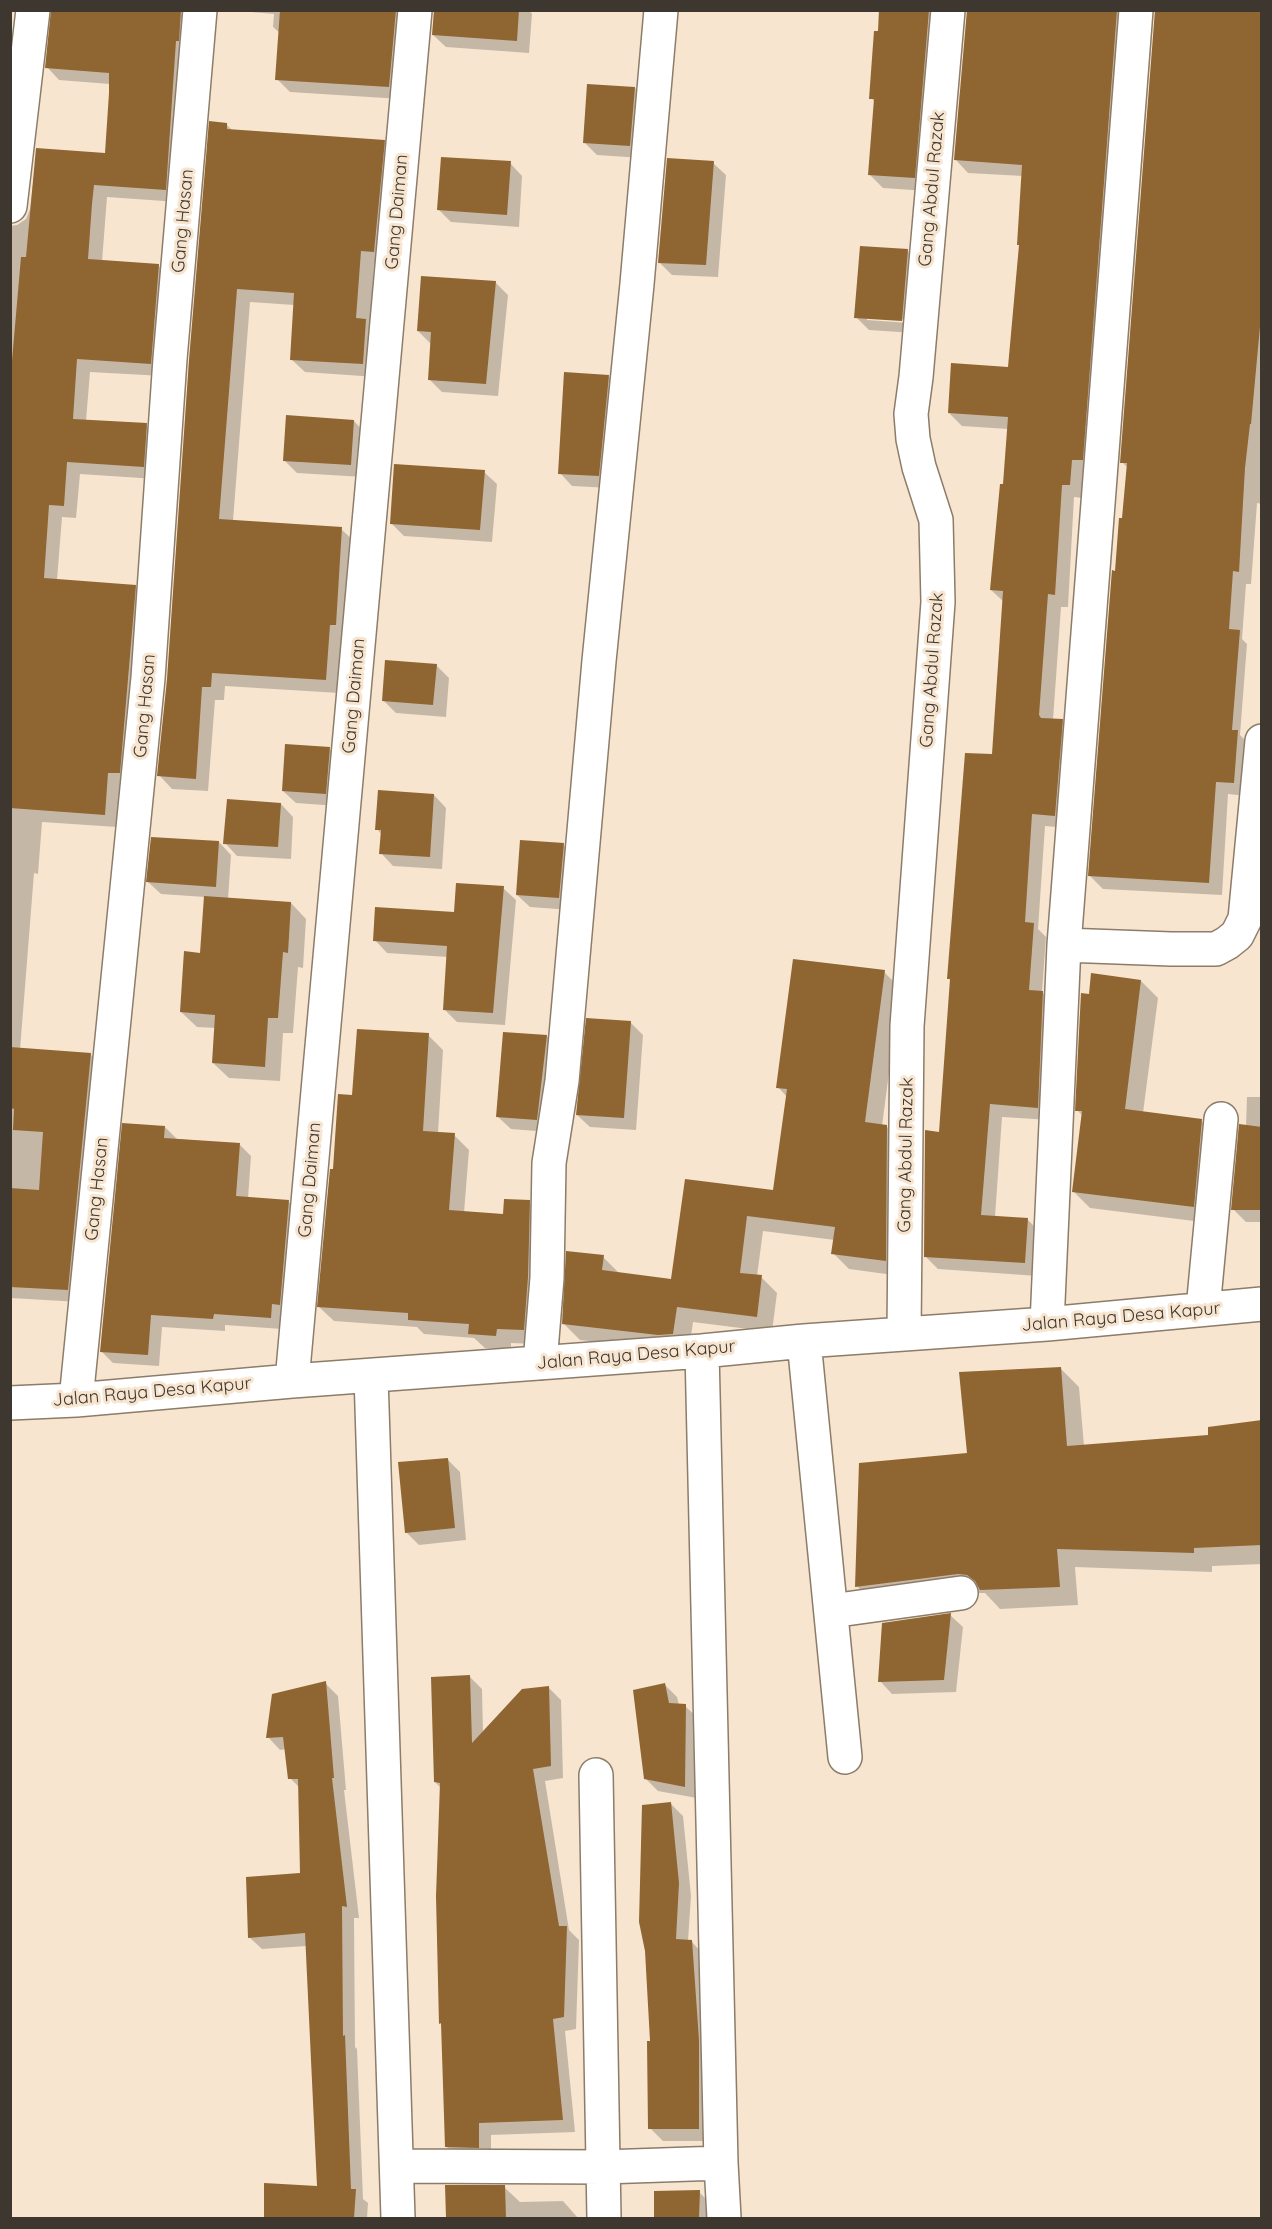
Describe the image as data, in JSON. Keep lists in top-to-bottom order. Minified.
{"streets":{"street":["Gang Abdul Razak","Gang Daiman","Gang Hasan","Jalan Raya Desa Kapur"]},"crossings":[["Gang Abdul Razak","Jalan Raya Desa Kapur"],["Gang Daiman","Jalan Raya Desa Kapur"],["Gang Hasan","Jalan Raya Desa Kapur"]]}
